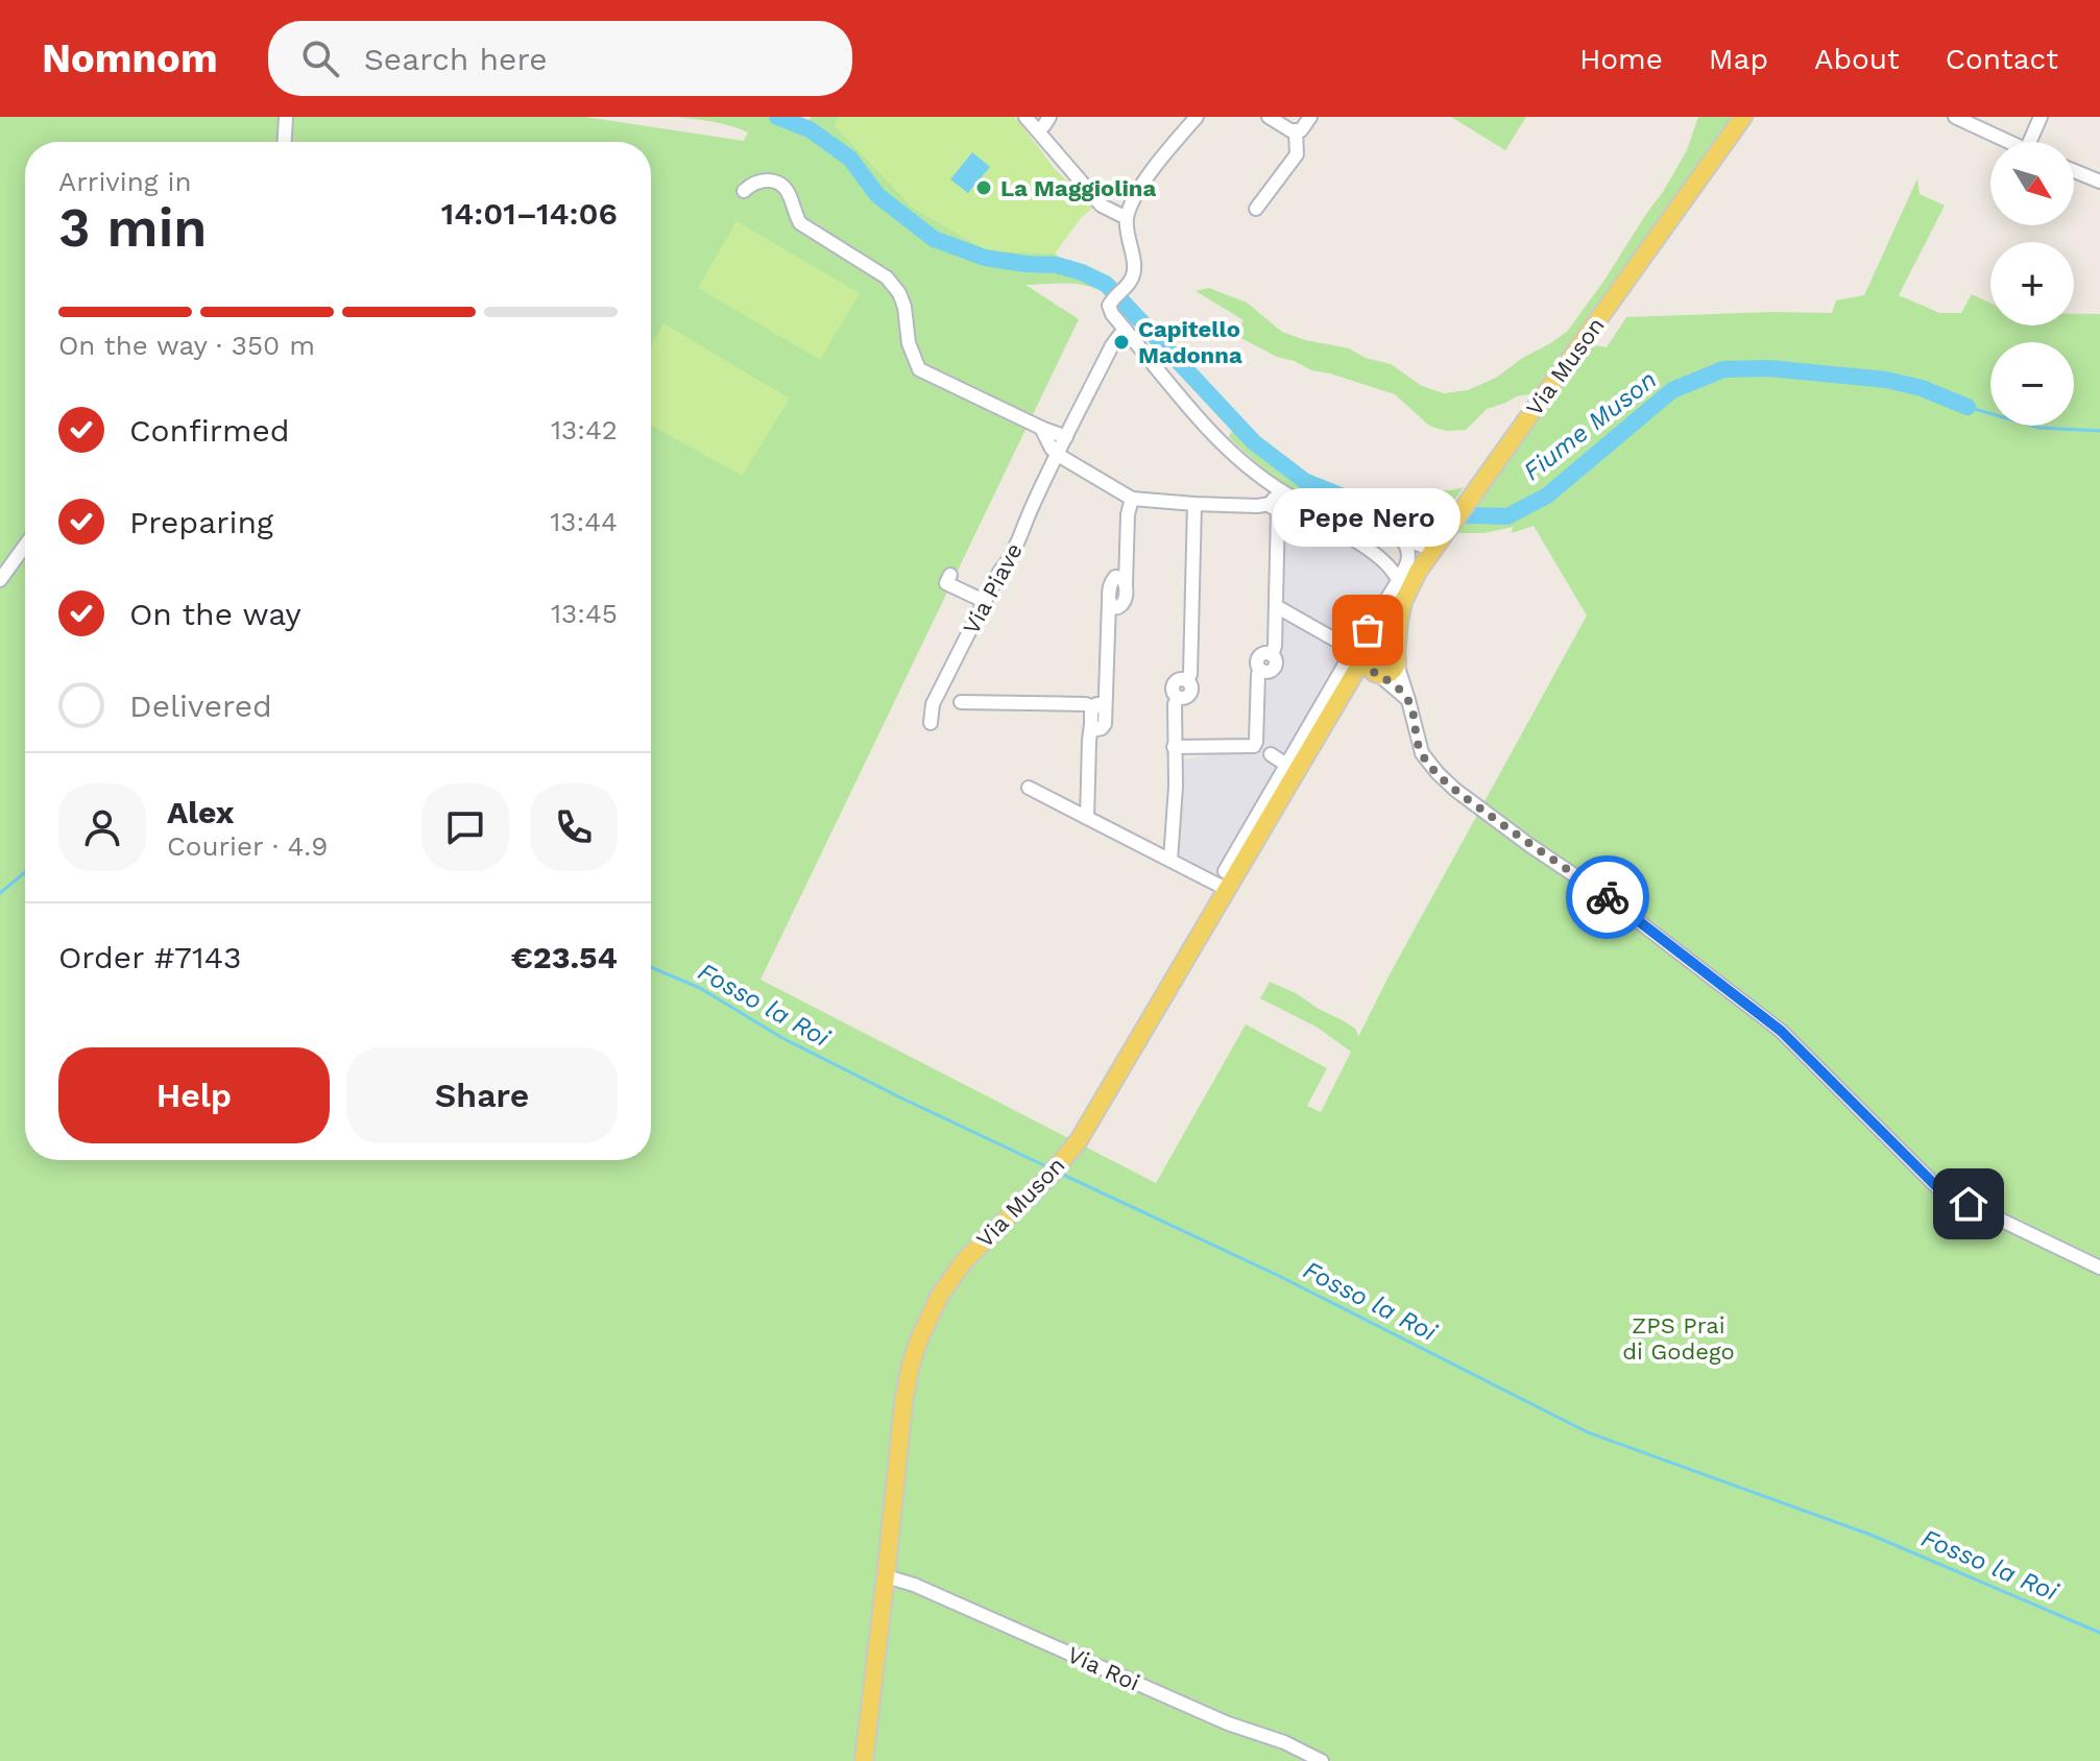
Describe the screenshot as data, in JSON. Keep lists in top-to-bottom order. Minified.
{"streets":{"main road":["Via Muson"],"street":["Via Piave","Via Roi"]},"crossings":[["Via Muson","Via Roi"]],"water":["Fiume Muson","Fosso la Roi"],"parks":["ZPS Prai di Godego"],"places":["La Maggiolina","Capitello Madonna","Pepe Nero"],"north":"bottom right","page":{"header":"Nomnom","search":"Search here","nav":["Home","Map","About","Contact"],"map_buttons":["+","−"],"heading":["3 min","Arriving in","14:01–14:06"],"panel":["Alex","Courier · 4.9","Order #7143","€23.54"],"bar":"On the way · 350 m","list":[["Confirmed","13:42"],["Preparing","13:44"],["On the way","13:45"],"Delivered"],"bubble":"Pepe Nero","buttons":["Help","Share"]}}
